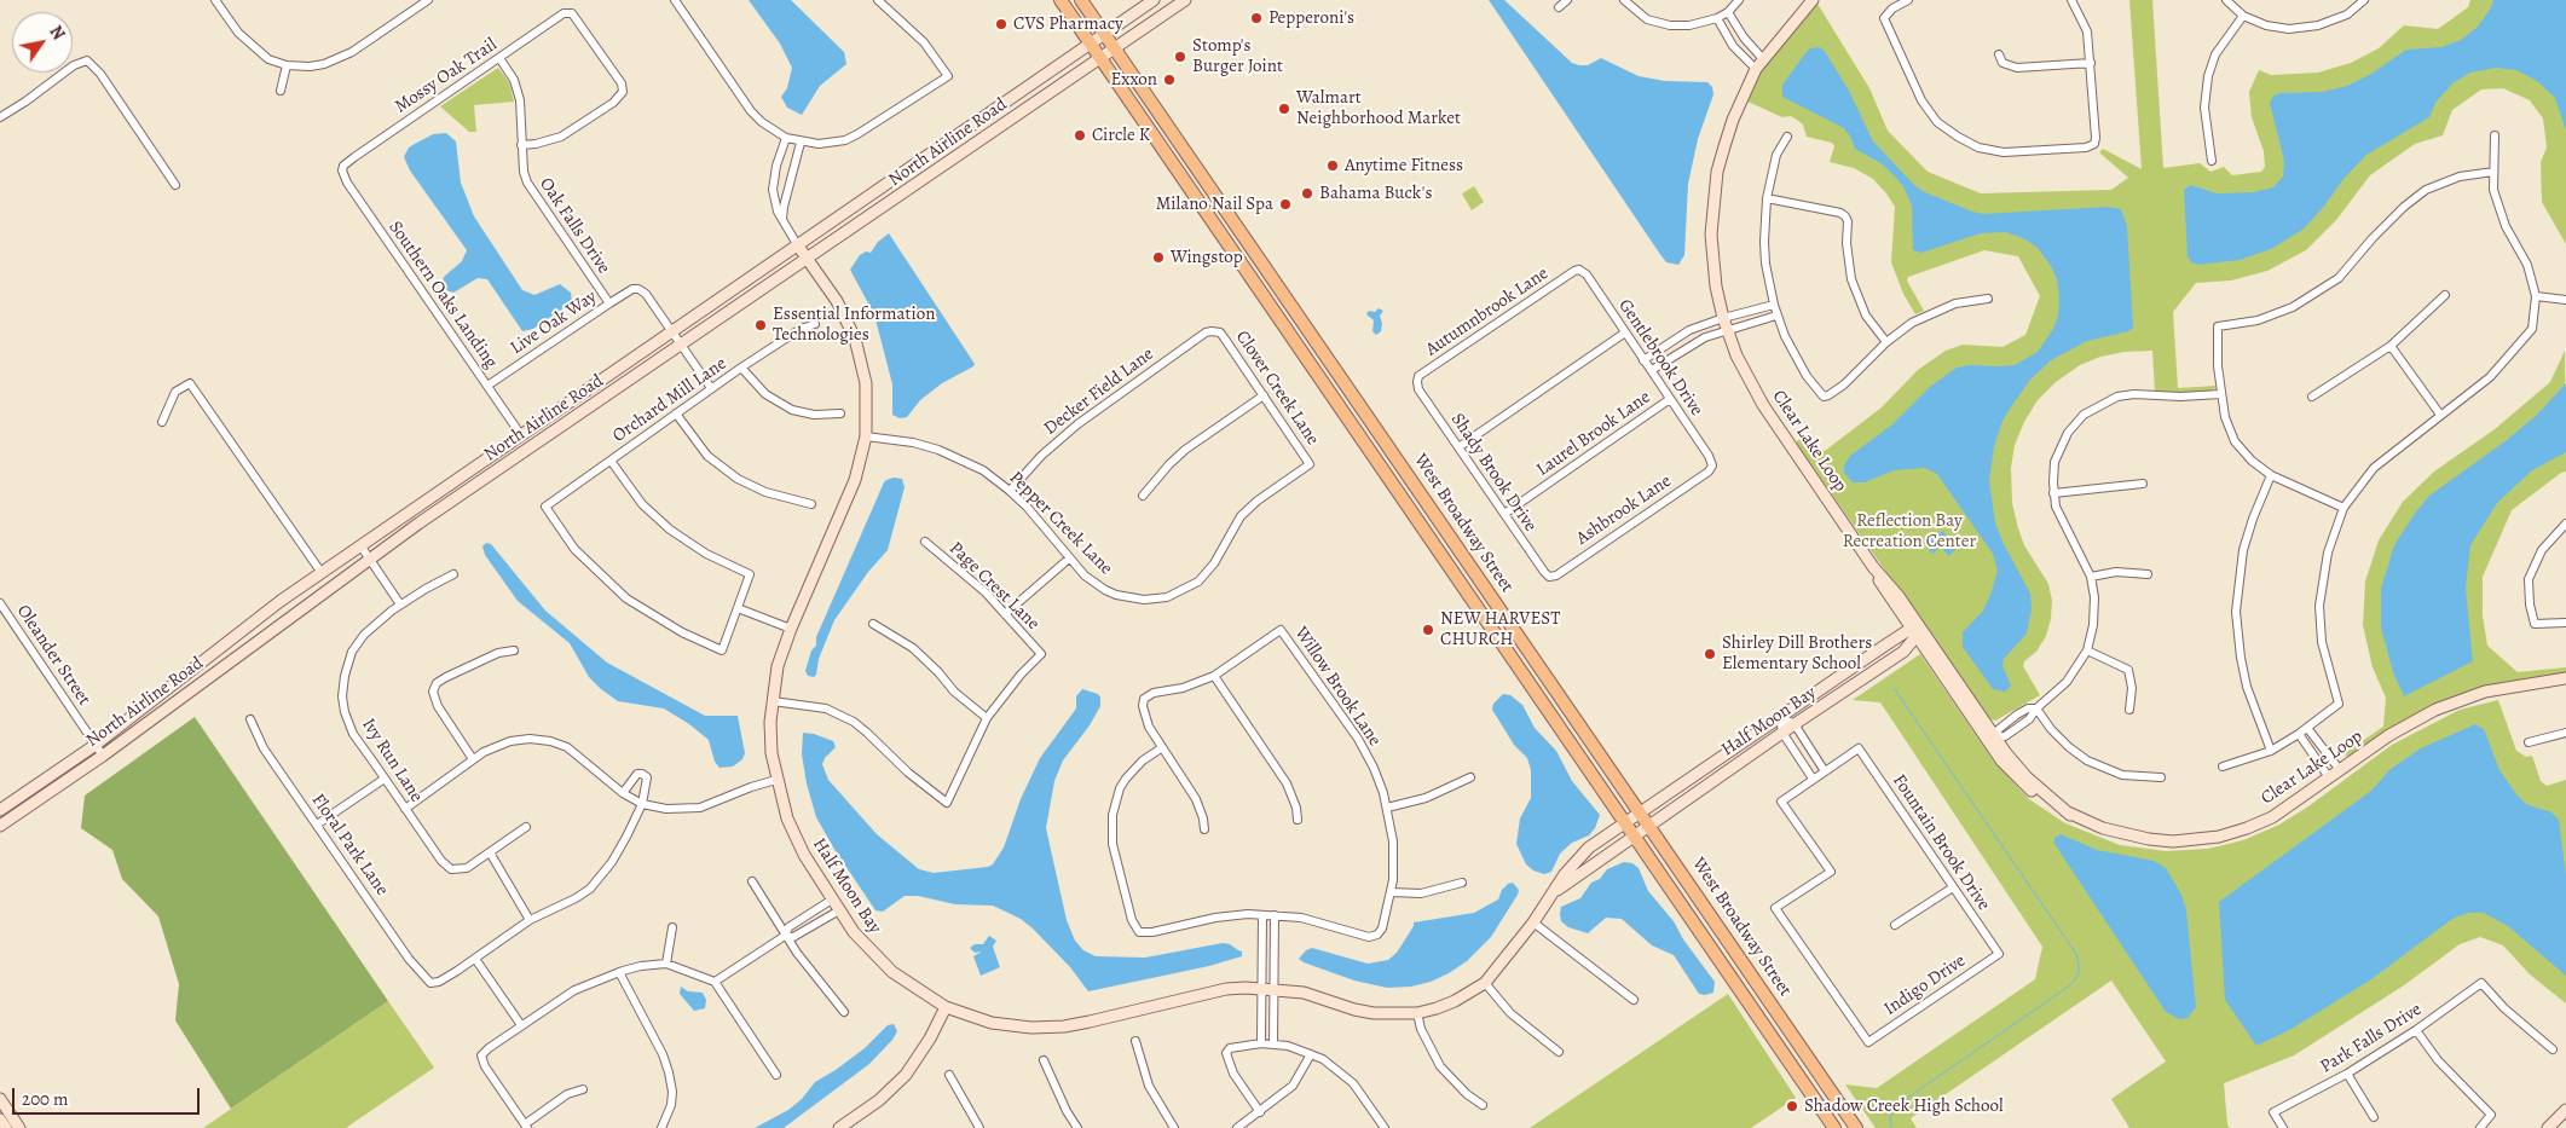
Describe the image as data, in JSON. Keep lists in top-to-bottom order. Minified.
{"streets":{"main road":["West Broadway Street"],"street":["Mossy Oak Trail","North Airline Road","Oak Falls Drive","Southern Oaks Landing","Autumnbrook Lane","Live Oak Way","Gentlebrook Drive","Clover Creek Lane","Decker Field Lane","Orchard Mill Lane","Laurel Brook Lane","Clear Lake Loop","Shady Brook Drive","Ashbrook Lane","Pepper Creek Lane","Page Crest Lane","Oleander Street","Willow Brook Lane","Half Moon Bay","Ivy Run Lane","Fountain Brook Drive","Floral Park Lane","Indigo Drive","Park Falls Drive"]},"crossings":[["Mossy Oak Trail","Oak Falls Drive"],["Mossy Oak Trail","Southern Oaks Landing"],["North Airline Road","Southern Oaks Landing"],["North Airline Road","Live Oak Way"],["North Airline Road","West Broadway Street"],["North Airline Road","Oleander Street"],["North Airline Road","Half Moon Bay"],["Oak Falls Drive","Live Oak Way"],["Southern Oaks Landing","Live Oak Way"],["Autumnbrook Lane","Gentlebrook Drive"],["Autumnbrook Lane","Shady Brook Drive"],["Gentlebrook Drive","Laurel Brook Lane"],["Gentlebrook Drive","Ashbrook Lane"],["Clover Creek Lane","Decker Field Lane"],["Clover Creek Lane","Pepper Creek Lane"],["Decker Field Lane","Pepper Creek Lane"],["Laurel Brook Lane","Shady Brook Drive"],["Clear Lake Loop","Half Moon Bay"],["Shady Brook Drive","Ashbrook Lane"],["Pepper Creek Lane","Half Moon Bay"],["West Broadway Street","Half Moon Bay"],["Fountain Brook Drive","Indigo Drive"]],"parks":["Reflection Bay Recreation Center"],"places":["Pepperoni's","CVS Pharmacy","Stomp's Burger Joint","Exxon","Walmart Neighborhood Market","Circle K","Anytime Fitness","Bahama Buck's","Milano Nail Spa","Wingstop","Essential Information Technologies","NEW HARVEST CHURCH","Shirley Dill Brothers Elementary School","Shadow Creek High School"],"scale_bar":"200 m","north":"top right"}
